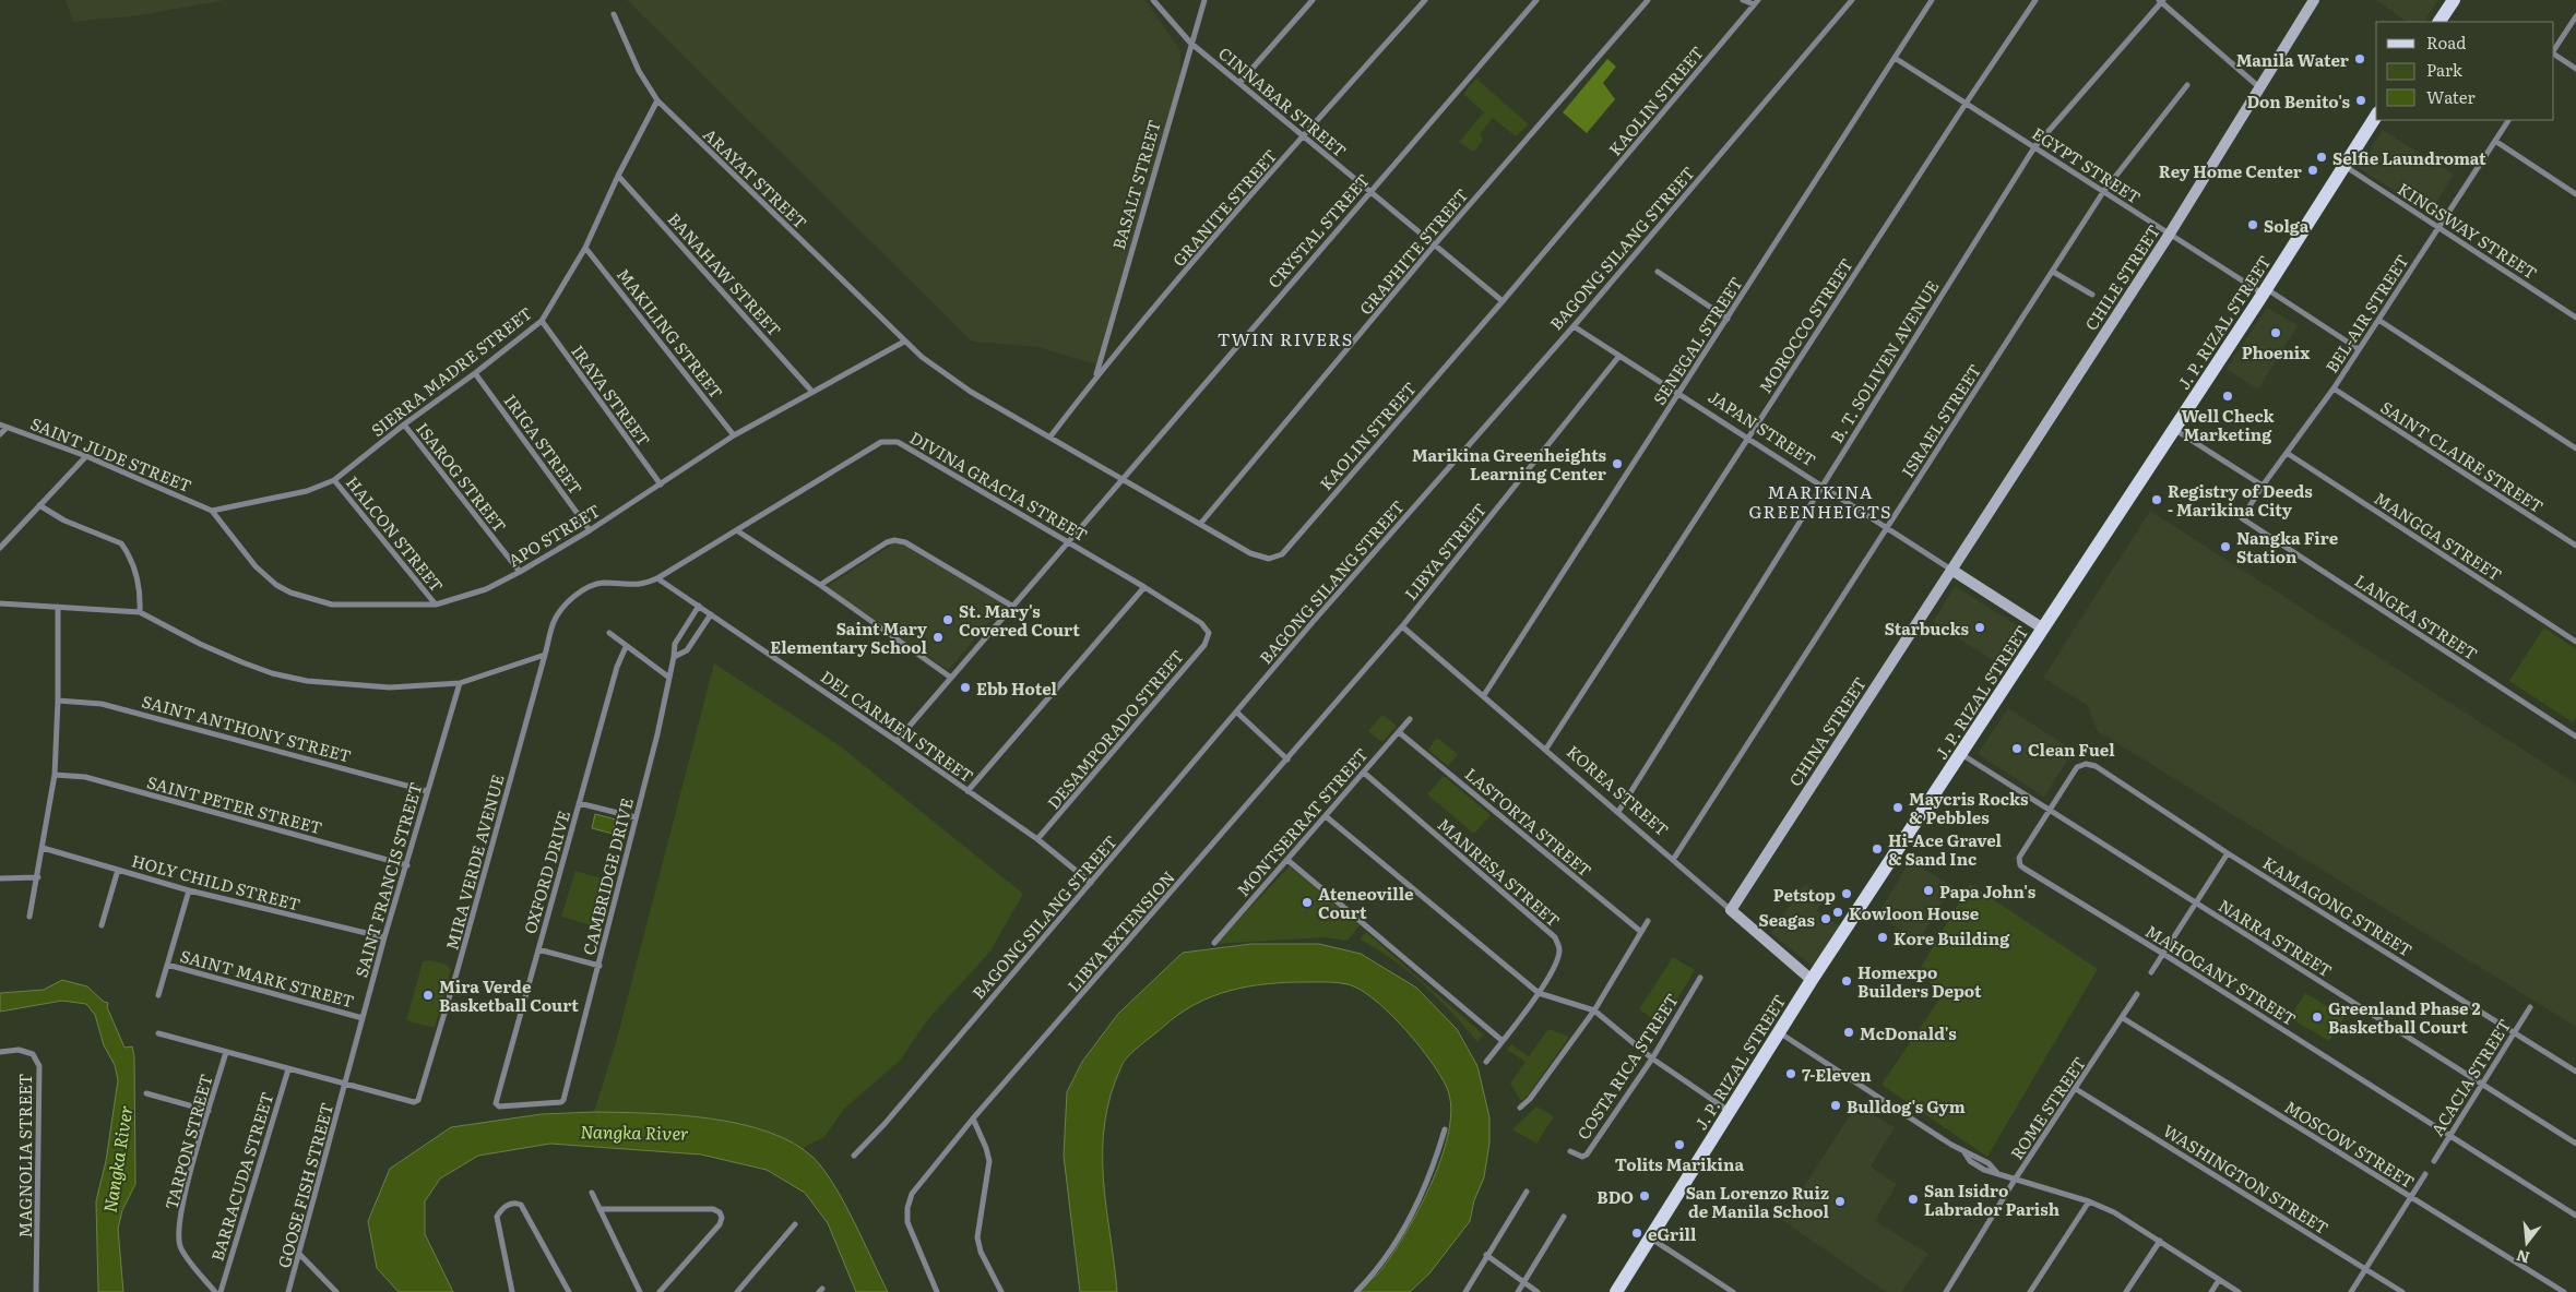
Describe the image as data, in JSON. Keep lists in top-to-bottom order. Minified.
{"streets":{"main road":["J. P. RIZAL STREET"],"street":["KAOLIN STREET","CINNABAR STREET","EGYPT STREET","ARAYAT STREET","BASALT STREET","GRANITE STREET","CRYSTAL STREET","KINGSWAY STREET","BAGONG SILANG STREET","GRAPHITE STREET","BANAHAW STREET","CHILE STREET","BEL-AIR STREET","MOROCCO STREET","MAKILING STREET","SENEGAL STREET","B. T. SOLIVEN AVENUE","SIERRA MADRE STREET","IRAYA STREET","ISRAEL STREET","JAPAN STREET","IRIGA STREET","SAINT JUDE STREET","SAINT CLAIRE STREET","ISAROG STREET","DIVINA GRACIA STREET","HALCON STREET","APO STREET","MANGGA STREET","LIBYA STREET","LANGKA STREET","DEL CARMEN STREET","SAINT ANTHONY STREET","DESAMPORADO STREET","CHINA STREET","KOREA STREET","SAINT PETER STREET","MONTSERRAT STREET","LASTORTA STREET","MIRA VERDE AVENUE","OXFORD DRIVE","MANRESA STREET","CAMBRIDGE DRIVE","SAINT FRANCIS STREET","HOLY CHILD STREET","KAMAGONG STREET","LIBYA EXTENSION","NARRA STREET","MAHOGANY STREET","SAINT MARK STREET","COSTA RICA STREET","ACACIA STREET","ROME STREET","TARPON STREET","MOSCOW STREET","MAGNOLIA STREET","BARRACUDA STREET","WASHINGTON STREET","GOOSE FISH STREET"]},"crossings":[["KAOLIN STREET","CINNABAR STREET"],["KAOLIN STREET","ARAYAT STREET"],["KAOLIN STREET","GRANITE STREET"],["KAOLIN STREET","CRYSTAL STREET"],["KAOLIN STREET","GRAPHITE STREET"],["KAOLIN STREET","APO STREET"],["CINNABAR STREET","BASALT STREET"],["CINNABAR STREET","GRANITE STREET"],["CINNABAR STREET","CRYSTAL STREET"],["CINNABAR STREET","GRAPHITE STREET"],["EGYPT STREET","CHILE STREET"],["EGYPT STREET","BEL-AIR STREET"],["EGYPT STREET","J. P. RIZAL STREET"],["EGYPT STREET","MOROCCO STREET"],["EGYPT STREET","SENEGAL STREET"],["EGYPT STREET","B. T. SOLIVEN AVENUE"],["EGYPT STREET","ISRAEL STREET"],["ARAYAT STREET","SIERRA MADRE STREET"],["ARAYAT STREET","APO STREET"],["BASALT STREET","GRANITE STREET"],["CRYSTAL STREET","DIVINA GRACIA STREET"],["CRYSTAL STREET","DEL CARMEN STREET"],["KINGSWAY STREET","BEL-AIR STREET"],["KINGSWAY STREET","J. P. RIZAL STREET"],["BAGONG SILANG STREET","JAPAN STREET"],["BAGONG SILANG STREET","DEL CARMEN STREET"],["BANAHAW STREET","SIERRA MADRE STREET"],["BANAHAW STREET","APO STREET"],["CHILE STREET","JAPAN STREET"],["CHILE STREET","CHINA STREET"],["BEL-AIR STREET","SAINT CLAIRE STREET"],["BEL-AIR STREET","MANGGA STREET"],["BEL-AIR STREET","LANGKA STREET"],["J. P. RIZAL STREET","JAPAN STREET"],["J. P. RIZAL STREET","KOREA STREET"],["J. P. RIZAL STREET","NARRA STREET"],["MOROCCO STREET","JAPAN STREET"],["MOROCCO STREET","KOREA STREET"],["MAKILING STREET","SIERRA MADRE STREET"],["MAKILING STREET","APO STREET"],["SENEGAL STREET","JAPAN STREET"],["SENEGAL STREET","KOREA STREET"],["B. T. SOLIVEN AVENUE","JAPAN STREET"],["B. T. SOLIVEN AVENUE","KOREA STREET"],["SIERRA MADRE STREET","IRAYA STREET"],["SIERRA MADRE STREET","IRIGA STREET"],["SIERRA MADRE STREET","SAINT JUDE STREET"],["SIERRA MADRE STREET","ISAROG STREET"],["SIERRA MADRE STREET","HALCON STREET"],["SIERRA MADRE STREET","APO STREET"],["IRAYA STREET","APO STREET"],["ISRAEL STREET","JAPAN STREET"],["ISRAEL STREET","KOREA STREET"],["JAPAN STREET","LIBYA STREET"],["JAPAN STREET","CHINA STREET"],["IRIGA STREET","APO STREET"],["SAINT JUDE STREET","APO STREET"],["ISAROG STREET","APO STREET"],["DIVINA GRACIA STREET","DEL CARMEN STREET"],["DIVINA GRACIA STREET","DESAMPORADO STREET"],["DIVINA GRACIA STREET","MIRA VERDE AVENUE"],["HALCON STREET","APO STREET"],["LIBYA STREET","KOREA STREET"],["LIBYA STREET","LIBYA EXTENSION"],["DEL CARMEN STREET","DESAMPORADO STREET"],["DEL CARMEN STREET","CAMBRIDGE DRIVE"],["SAINT ANTHONY STREET","SAINT FRANCIS STREET"],["CHINA STREET","KOREA STREET"],["SAINT PETER STREET","SAINT FRANCIS STREET"],["MONTSERRAT STREET","LASTORTA STREET"],["MONTSERRAT STREET","MANRESA STREET"],["MIRA VERDE AVENUE","SAINT FRANCIS STREET"],["MIRA VERDE AVENUE","TARPON STREET"],["MIRA VERDE AVENUE","BARRACUDA STREET"],["MIRA VERDE AVENUE","GOOSE FISH STREET"],["OXFORD DRIVE","CAMBRIDGE DRIVE"],["SAINT FRANCIS STREET","HOLY CHILD STREET"],["SAINT FRANCIS STREET","SAINT MARK STREET"],["SAINT FRANCIS STREET","GOOSE FISH STREET"],["KAMAGONG STREET","NARRA STREET"],["KAMAGONG STREET","MAHOGANY STREET"],["KAMAGONG STREET","ACACIA STREET"],["NARRA STREET","MAHOGANY STREET"],["NARRA STREET","ACACIA STREET"],["MAHOGANY STREET","ACACIA STREET"],["ROME STREET","MOSCOW STREET"],["ROME STREET","WASHINGTON STREET"]],"districts":["TWIN RIVERS","MARIKINA GREENHEIGTS"],"water":["Nangka River"],"places":["Manila Water","Don Benito's","Selfie Laundromat","Rey Home Center","Solga","Phoenix","Well Check Marketing","Marikina Greenheights Learning Center","Registry of Deeds - Marikina City","Nangka Fire Station","St. Mary's Covered Court","Starbucks","Saint Mary Elementary School","Ebb Hotel","Clean Fuel","Maycris Rocks & Pebbles","Hi-Ace Gravel & Sand Inc","Papa John's","Petstop","Ateneoville Court","Kowloon House","Seagas","Kore Building","Homexpo Builders Depot","Mira Verde Basketball Court","Greenland Phase 2 Basketball Court","McDonald's","7-Eleven","Bulldog's Gym","Tolits Marikina","BDO","San Isidro Labrador Parish","San Lorenzo Ruiz de Manila School","eGrill"],"legend":["Road","Park","Water"],"north":"bottom"}
